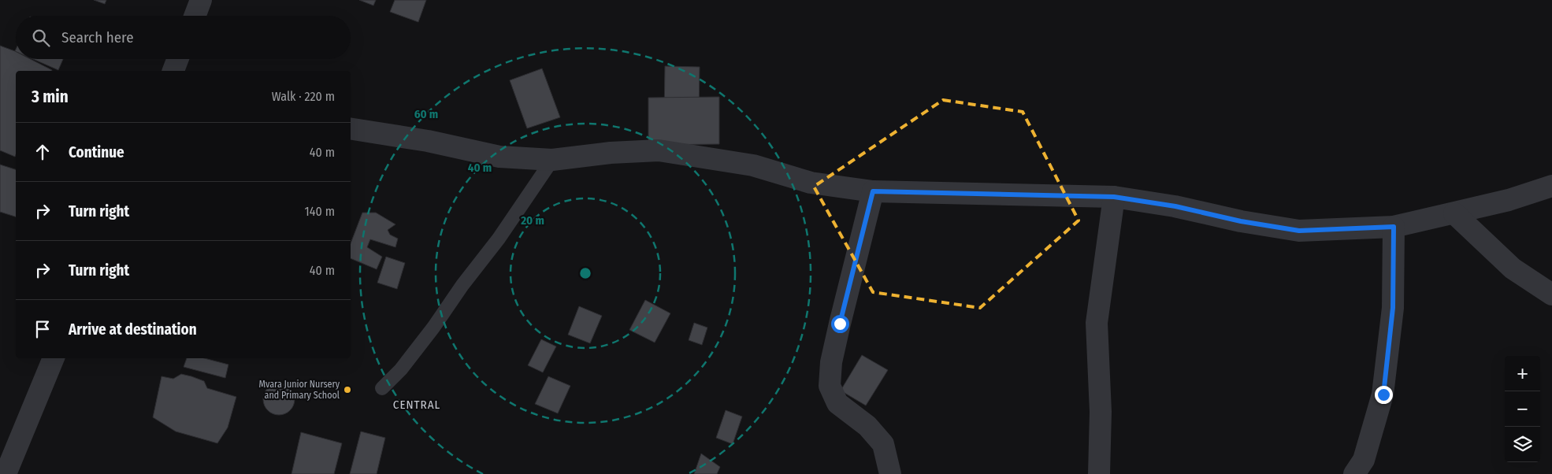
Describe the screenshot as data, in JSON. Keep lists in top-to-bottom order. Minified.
{"districts":["CENTRAL"],"places":["Mvara Junior Nursery and Primary School"],"page":{"search":"Search here","heading":["3 min","Walk · 220 m"],"list":[["Continue","40 m"],["Turn right","140 m"],["Turn right","40 m"],"Arrive at destination"],"map_buttons":["+","−"]},"rings":["60 m","40 m","20 m"]}
